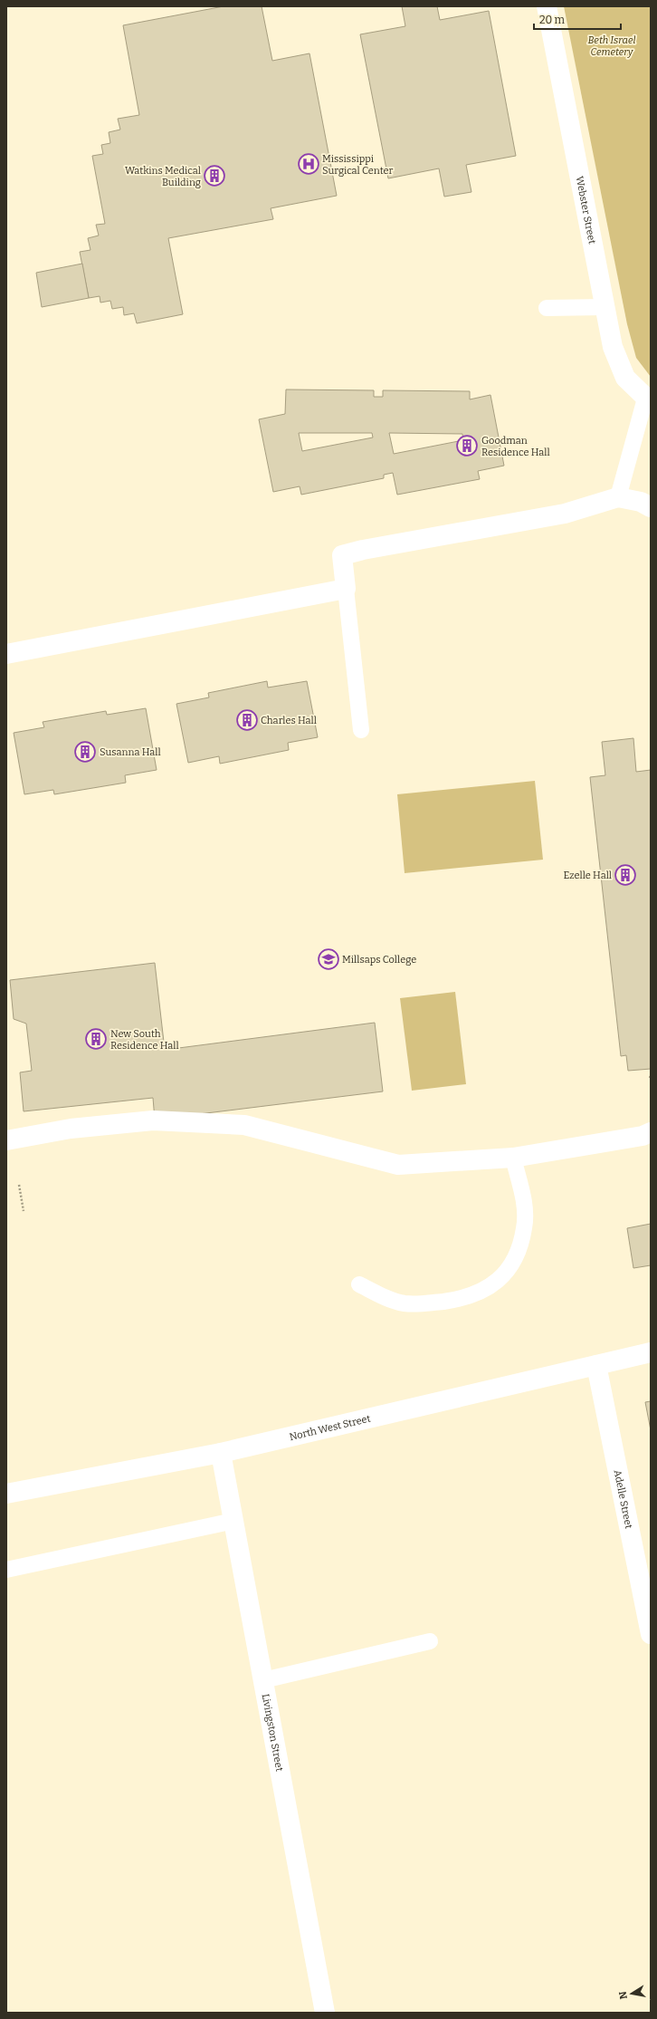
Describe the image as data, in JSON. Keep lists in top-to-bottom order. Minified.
{"streets":{"street":["Webster Street","North West Street","Adelle Street","Livingston Street"]},"crossings":[["North West Street","Adelle Street"],["North West Street","Livingston Street"]],"parks":["Beth Israel Cemetery"],"places":{"hospital":["Mississippi Surgical Center"],"building":["Watkins Medical Building","Goodman Residence Hall","Charles Hall","Susanna Hall","Ezelle Hall","New South Residence Hall"],"school or university":["Millsaps College"]},"scale_bar":"20 m","north":"left"}
